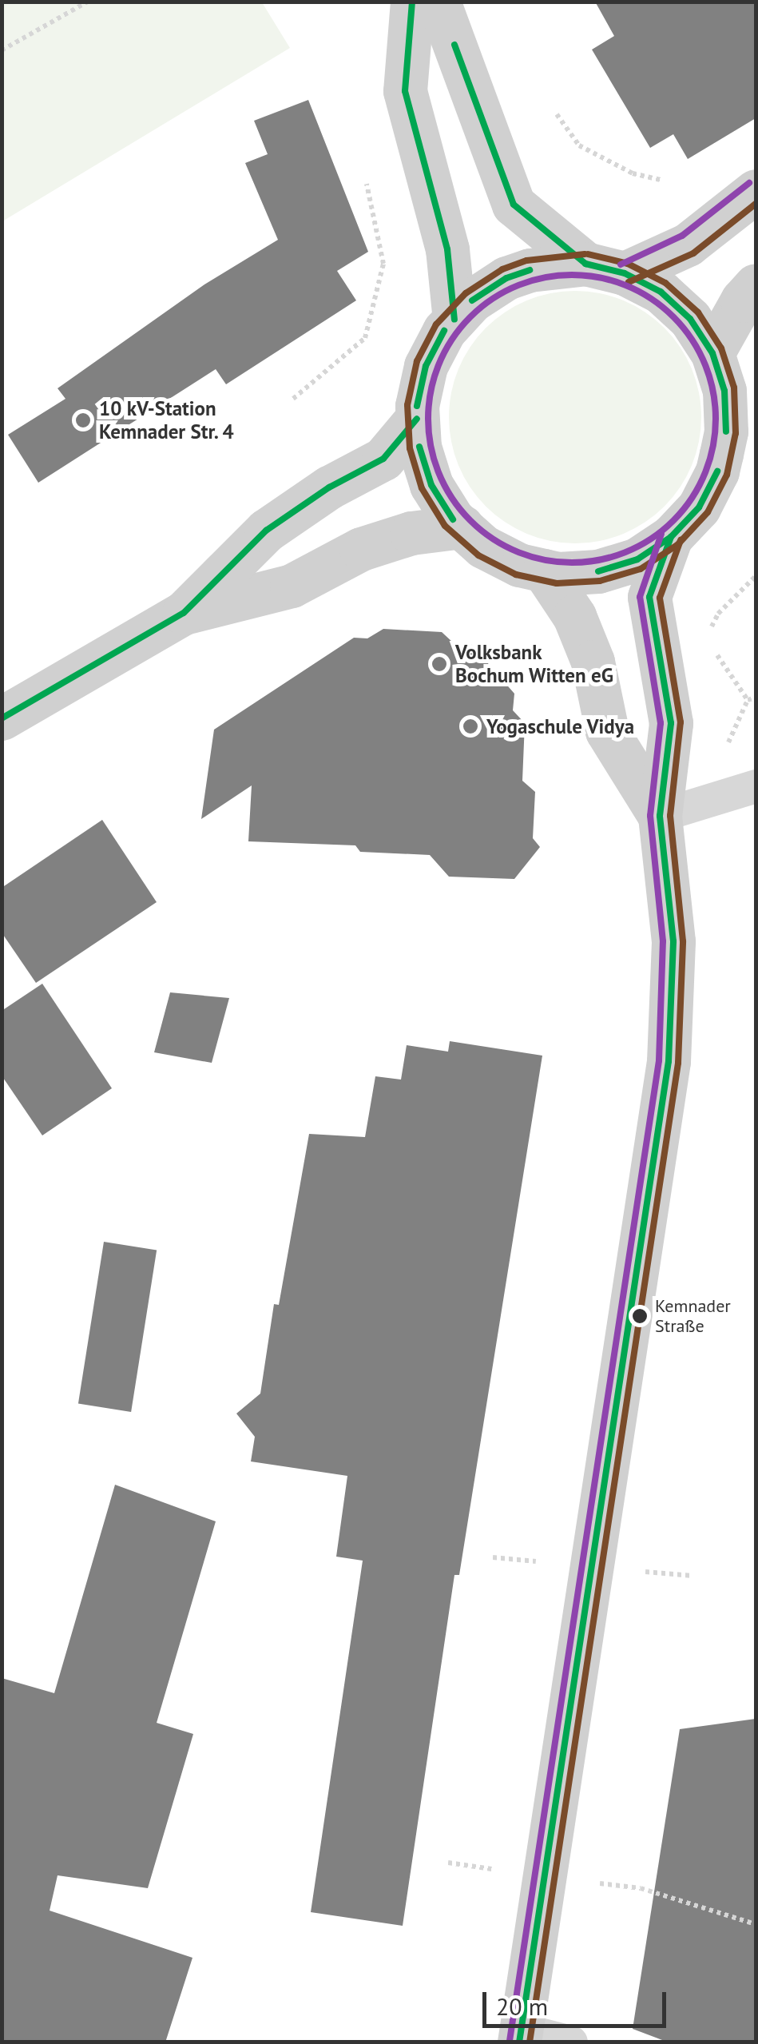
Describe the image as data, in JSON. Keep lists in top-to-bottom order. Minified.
{"places":["10 kV-Station Kemnader Str. 4","Volksbank Bochum Witten eG","Yogaschule Vidya","Kemnader Straße"],"scale_bar":"20 m"}
